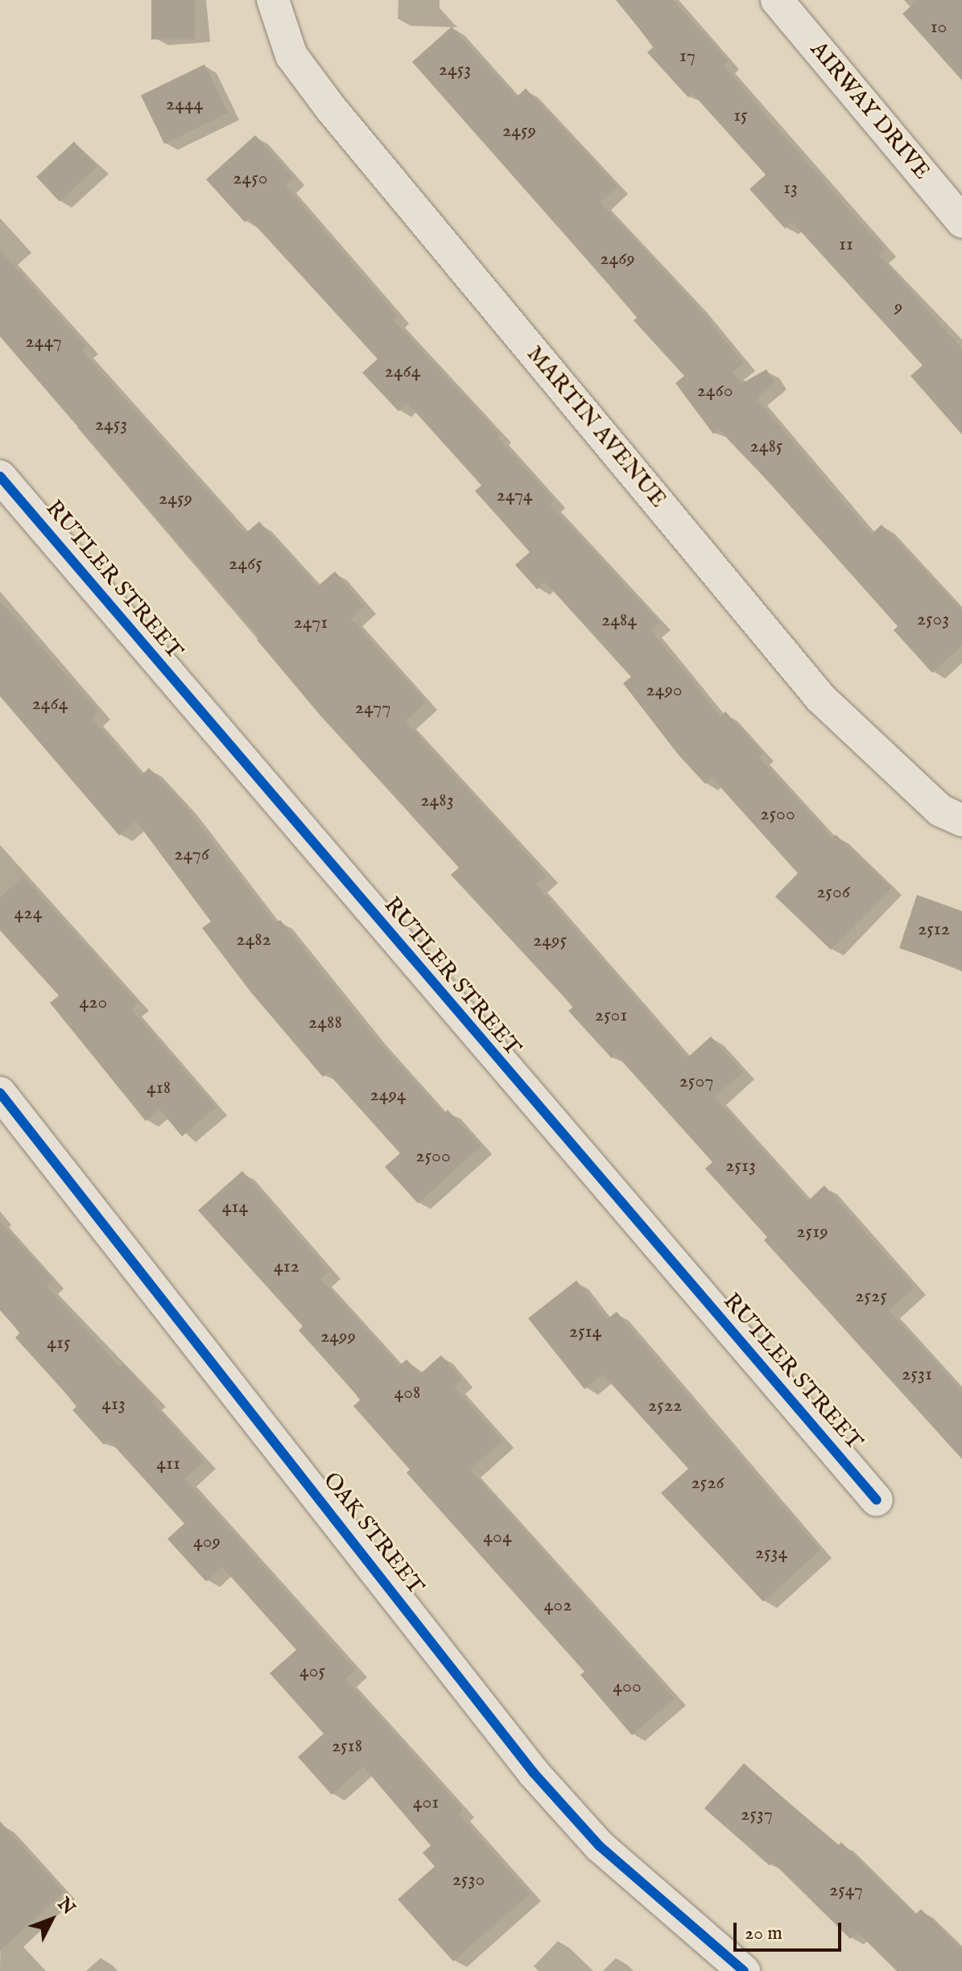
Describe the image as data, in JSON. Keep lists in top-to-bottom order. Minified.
{"streets":{"street":["AIRWAY DRIVE","MARTIN AVENUE","RUTLER STREET","OAK STREET"]},"house_numbers":["10","17","2453","2444","15","2459","2450","13","11","2469","9","2447","2464","2460","2453","2485","2474","2459","2465","2503","2484","2471","2490","2464","2477","2483","2500","2476","2506","424","2512","2482","2495","420","2501","2488","2507","418","2494","2500","2513","414","2519","412","2525","2514","2499","415","2531","408","413","2522","411","2526","404","409","2534","402","405","400","2518","401","2537","2530","2547"],"scale_bar":"20 m","north":"top right"}
